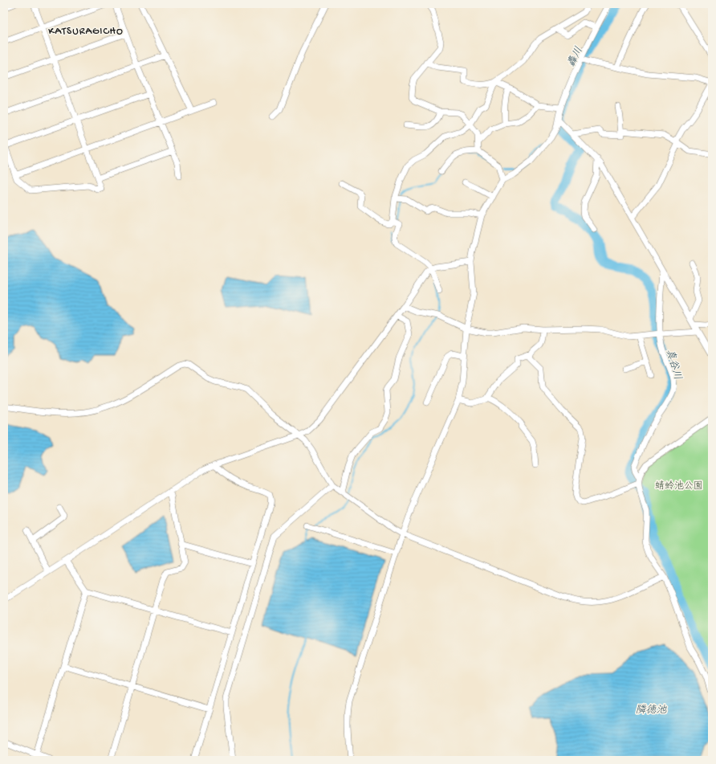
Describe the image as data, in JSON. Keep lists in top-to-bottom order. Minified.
{"districts":["KATSURAGICHO"],"water":["轟川","真谷川","隣徳池"],"parks":["蜻蛉池公園"]}
